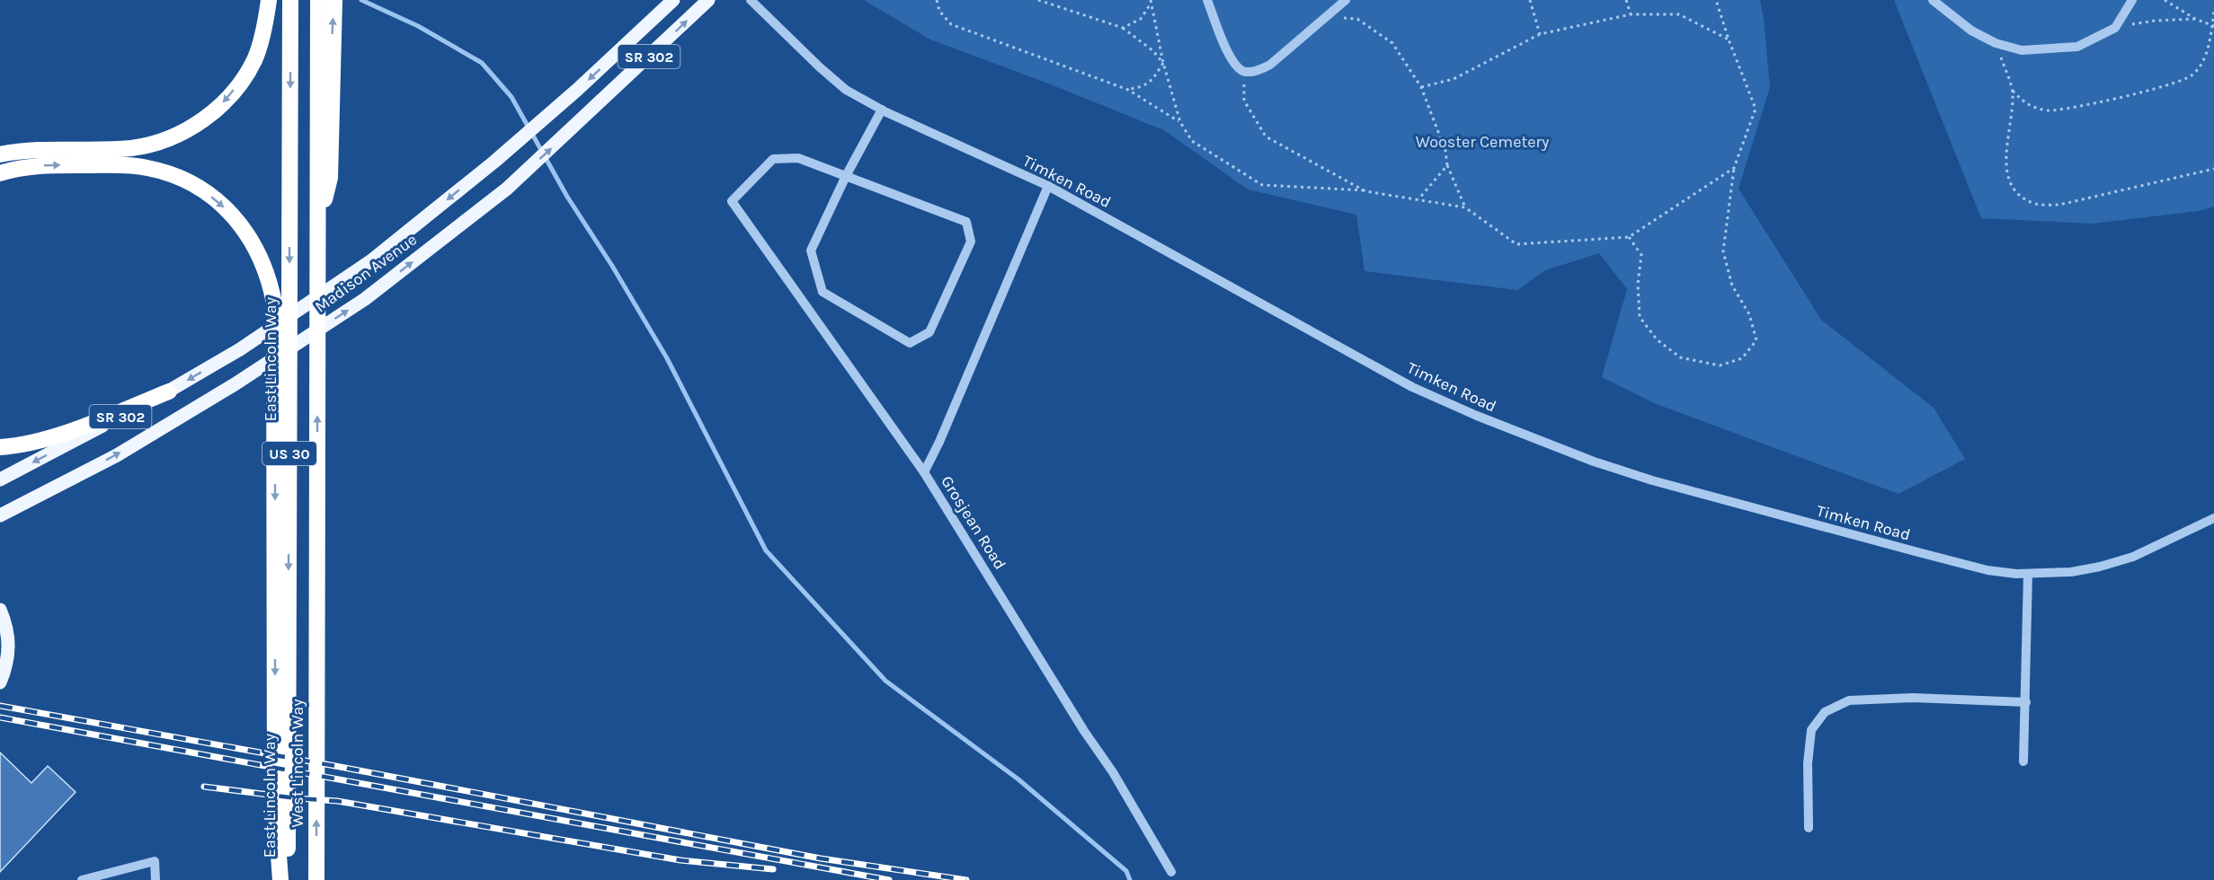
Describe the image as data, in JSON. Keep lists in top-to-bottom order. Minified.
{"streets":{"highway":["East Lincoln Way","US 30","West Lincoln Way"],"main road":["SR 302","Madison Avenue"],"street":["Timken Road","Grosjean Road"]},"crossings":[["US 30","West Lincoln Way"]],"one_way":["East Lincoln Way","West Lincoln Way"],"parks":["Wooster Cemetery"]}
